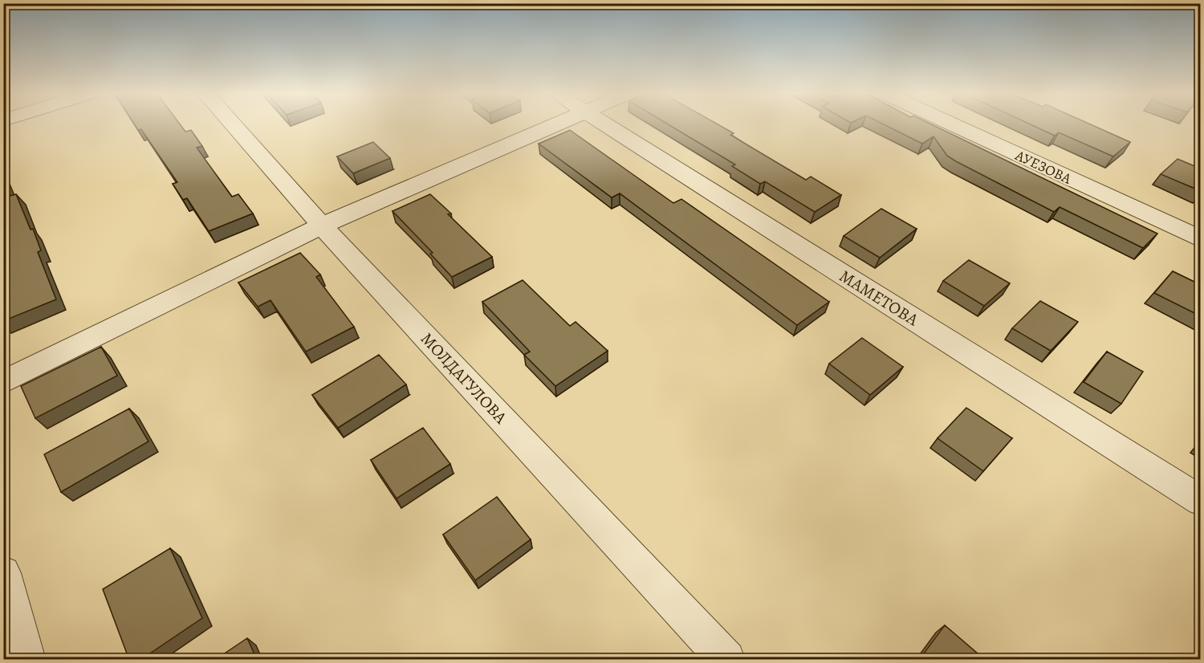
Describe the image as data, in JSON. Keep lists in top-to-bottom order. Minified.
{"streets":{"street":["АУЕЗОВА","МАМЕТОВА","МОЛДАГУЛОВА"]}}
